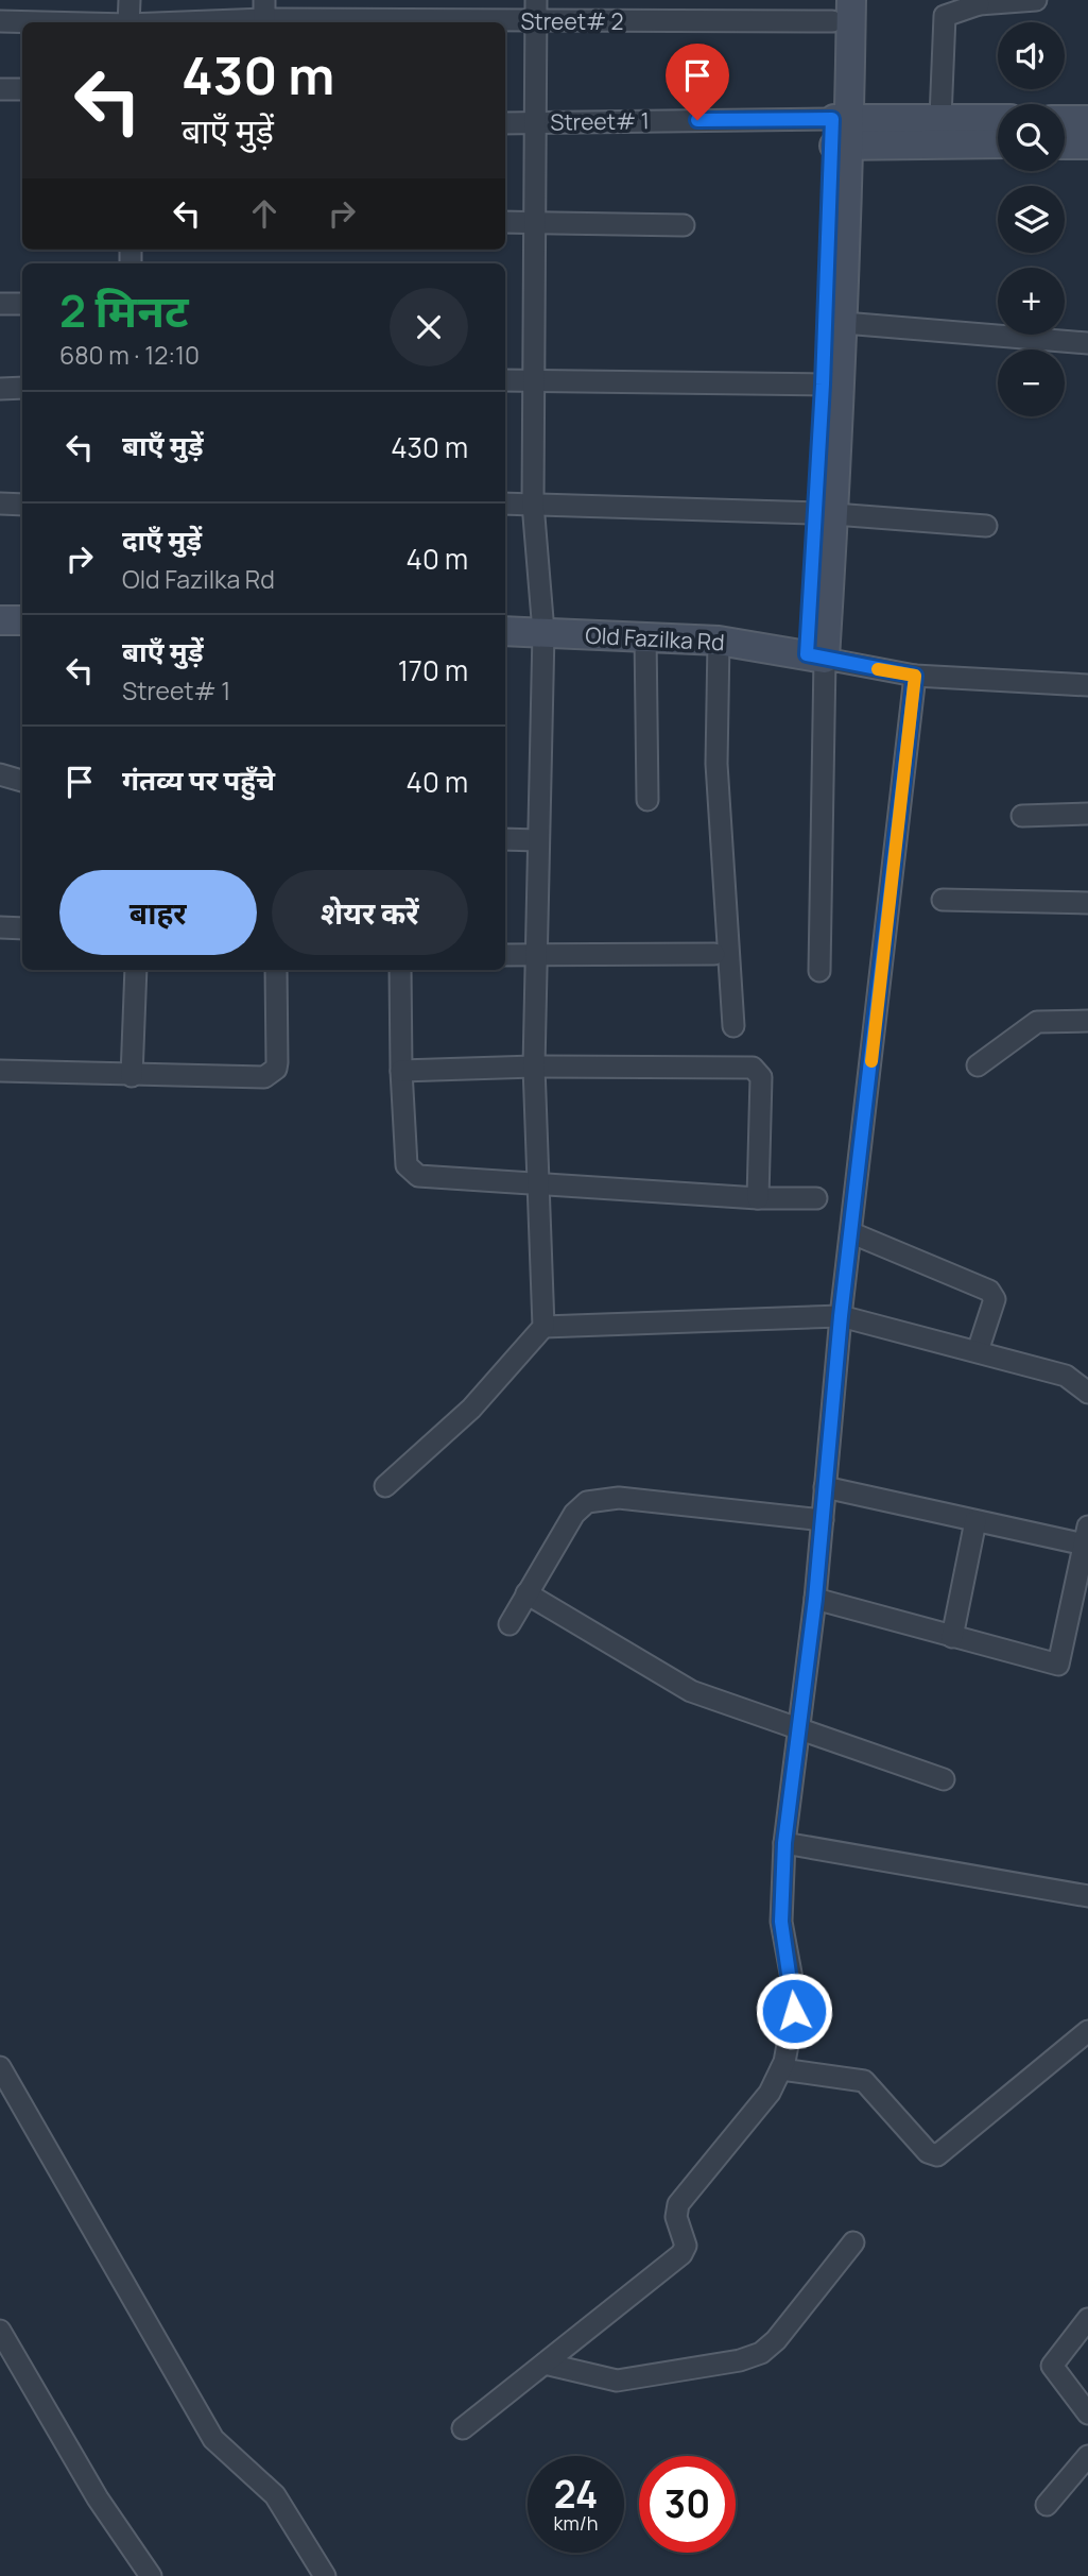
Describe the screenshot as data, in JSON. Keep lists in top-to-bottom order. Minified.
{"streets":{"main road":["Old Fazilka Rd"],"street":["Street# 2","Street# 1"]},"page":{"map_buttons":["+","−"],"turn":["430 m","बाएँ मुड़ें"],"heading":["2 मिनट","680 m · 12:10"],"list":[{"name":"बाएँ मुड़ें","value":"430 m"},{"name":"दाएँ मुड़ें","note":"Old Fazilka Rd","value":"40 m"},{"name":"बाएँ मुड़ें","note":"Street# 1","value":"170 m"},{"name":"गंतव्य पर पहुँचे","value":"40 m"}],"buttons":["बाहर","शेयर करें"],"speed":"24 km/h","limit":"30"}}
